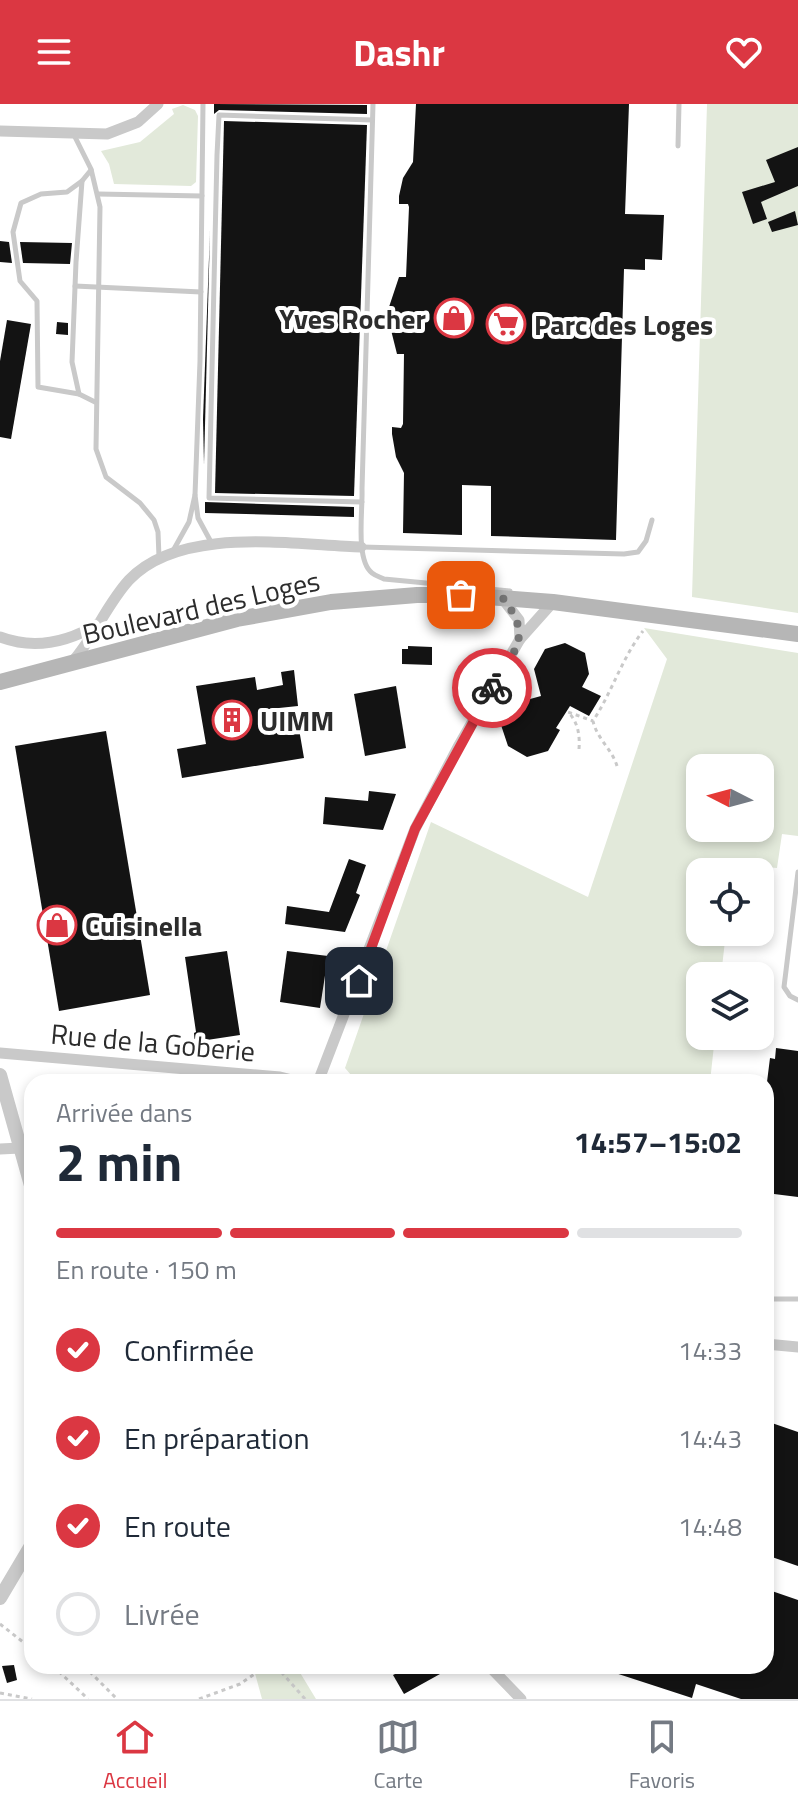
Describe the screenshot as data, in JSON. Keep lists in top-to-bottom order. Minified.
{"streets":{"main road":["Boulevard des Loges"],"street":["Rue de la Goberie"]},"places":{"shop":["Yves Rocher","Cuisinella"],"supermarket":["Parc des Loges"],"building":["UIMM"]},"north":"left","page":{"header":"Dashr","heading":["2 min","Arrivée dans","14:57–15:02"],"bar":"En route · 150 m","list":[["Confirmée","14:33"],["En préparation","14:43"],["En route","14:48"],"Livrée"],"tabs":["Accueil","Carte","Favoris"]}}
